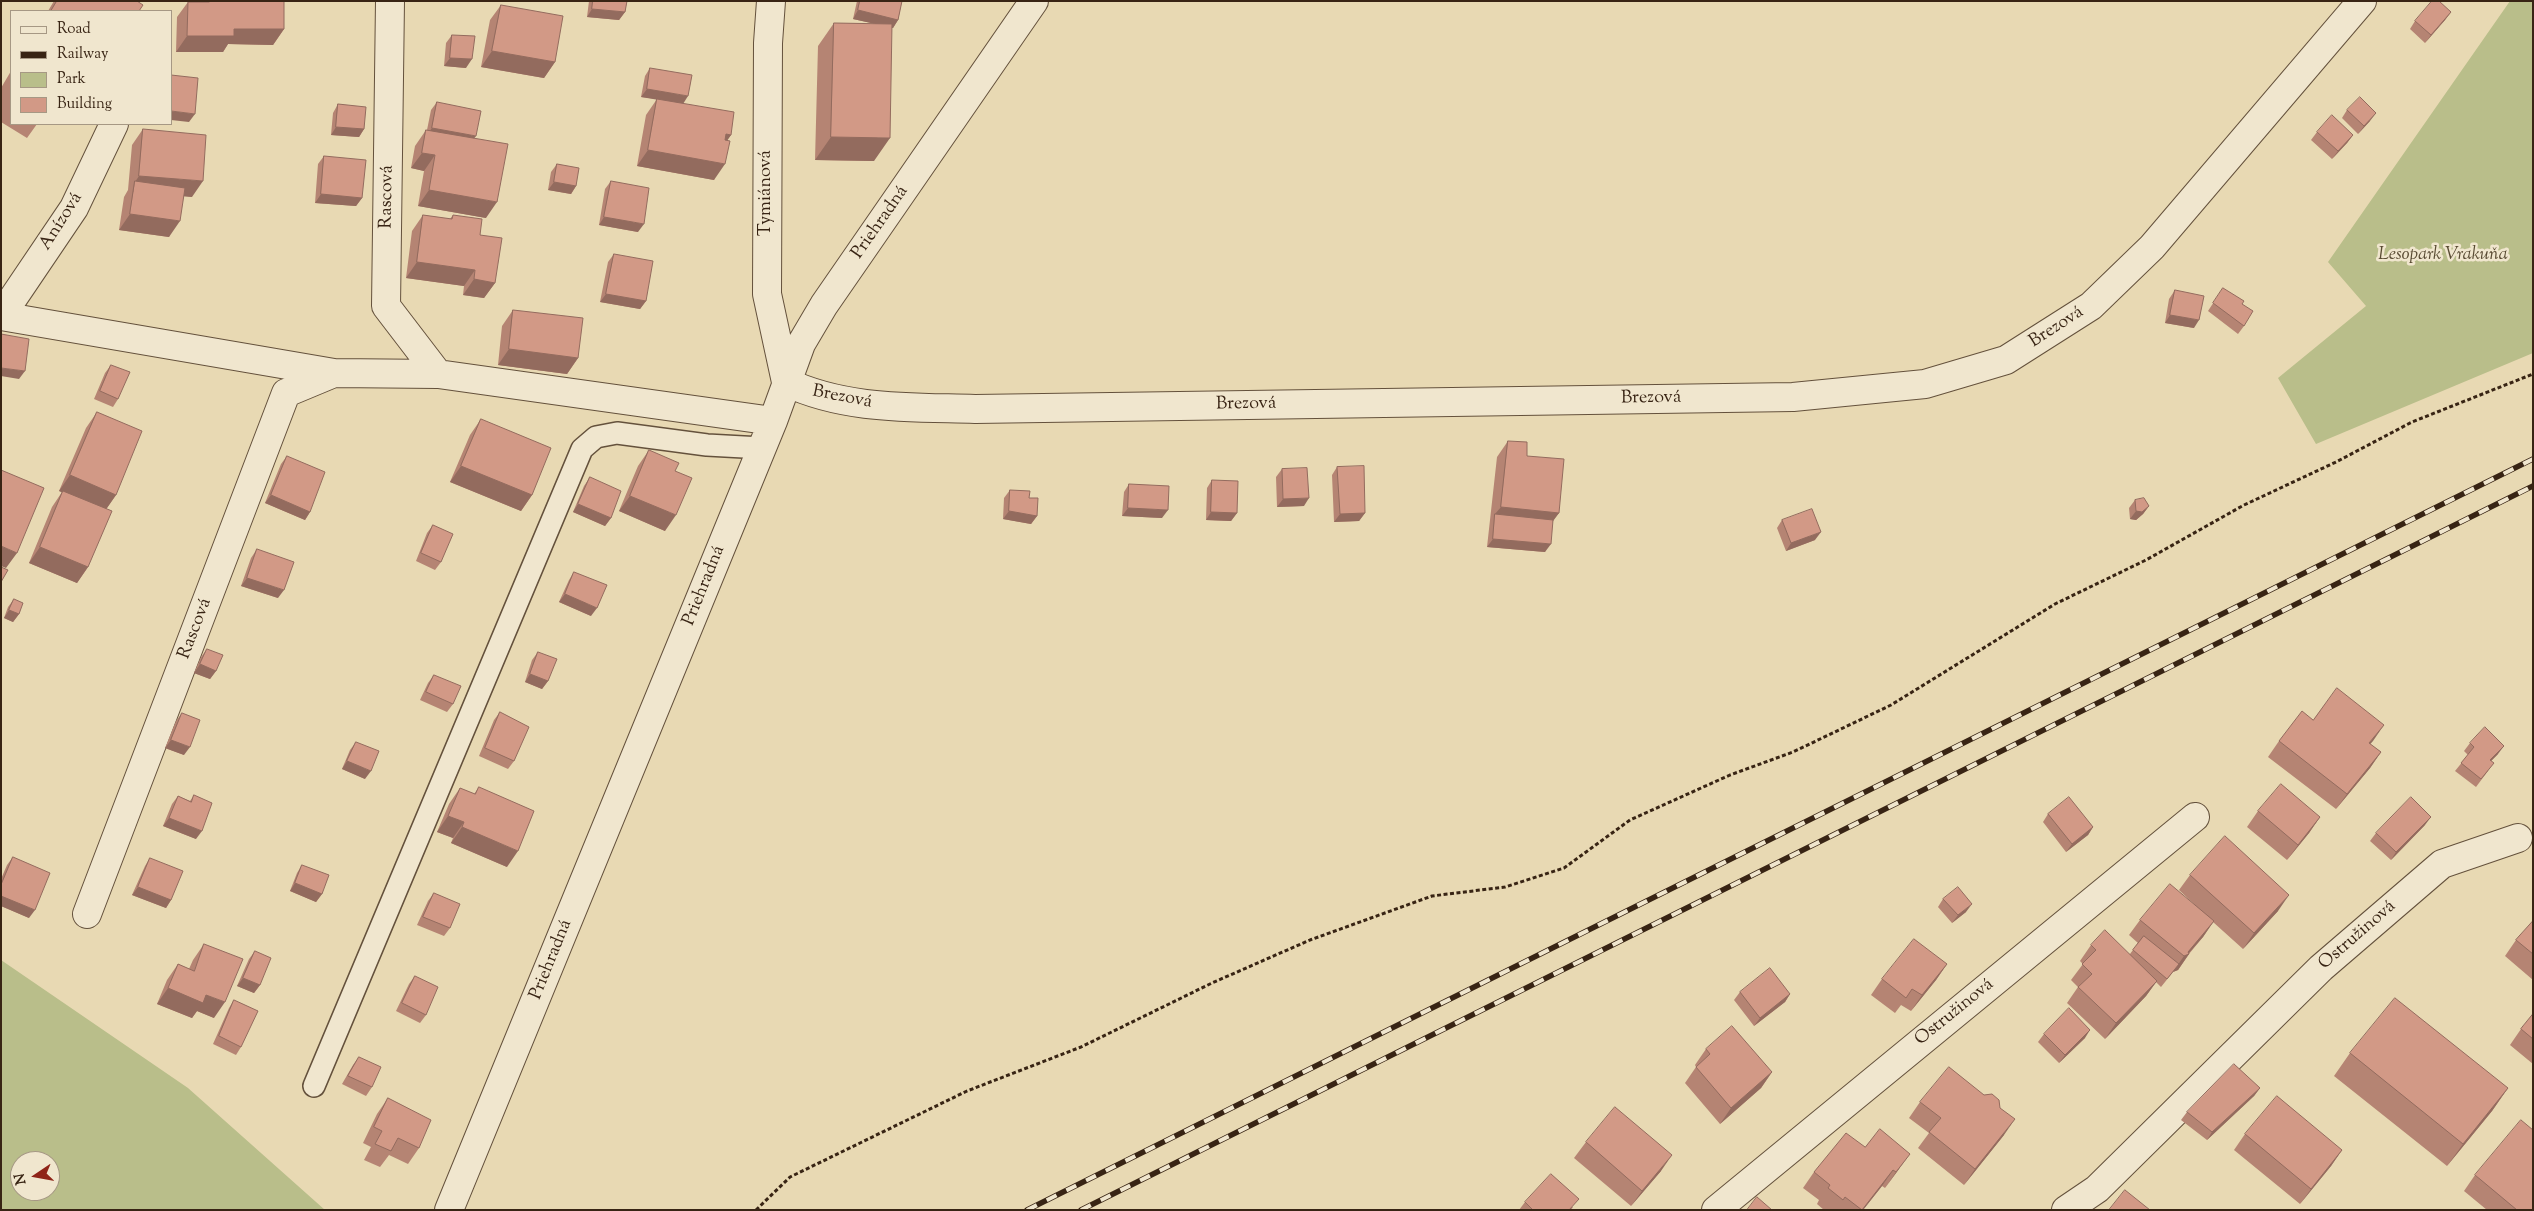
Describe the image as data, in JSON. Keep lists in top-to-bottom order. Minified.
{"streets":{"street":["Tymiánová","Rascová","Anízová","Priehradná","Brezová","Ostružinová"]},"crossings":[["Tymiánová","Priehradná"],["Tymiánová","Brezová"],["Priehradná","Brezová"]],"parks":["Lesopark Vrakuňa"],"legend":["Road","Railway","Park","Building"],"north":"left"}
